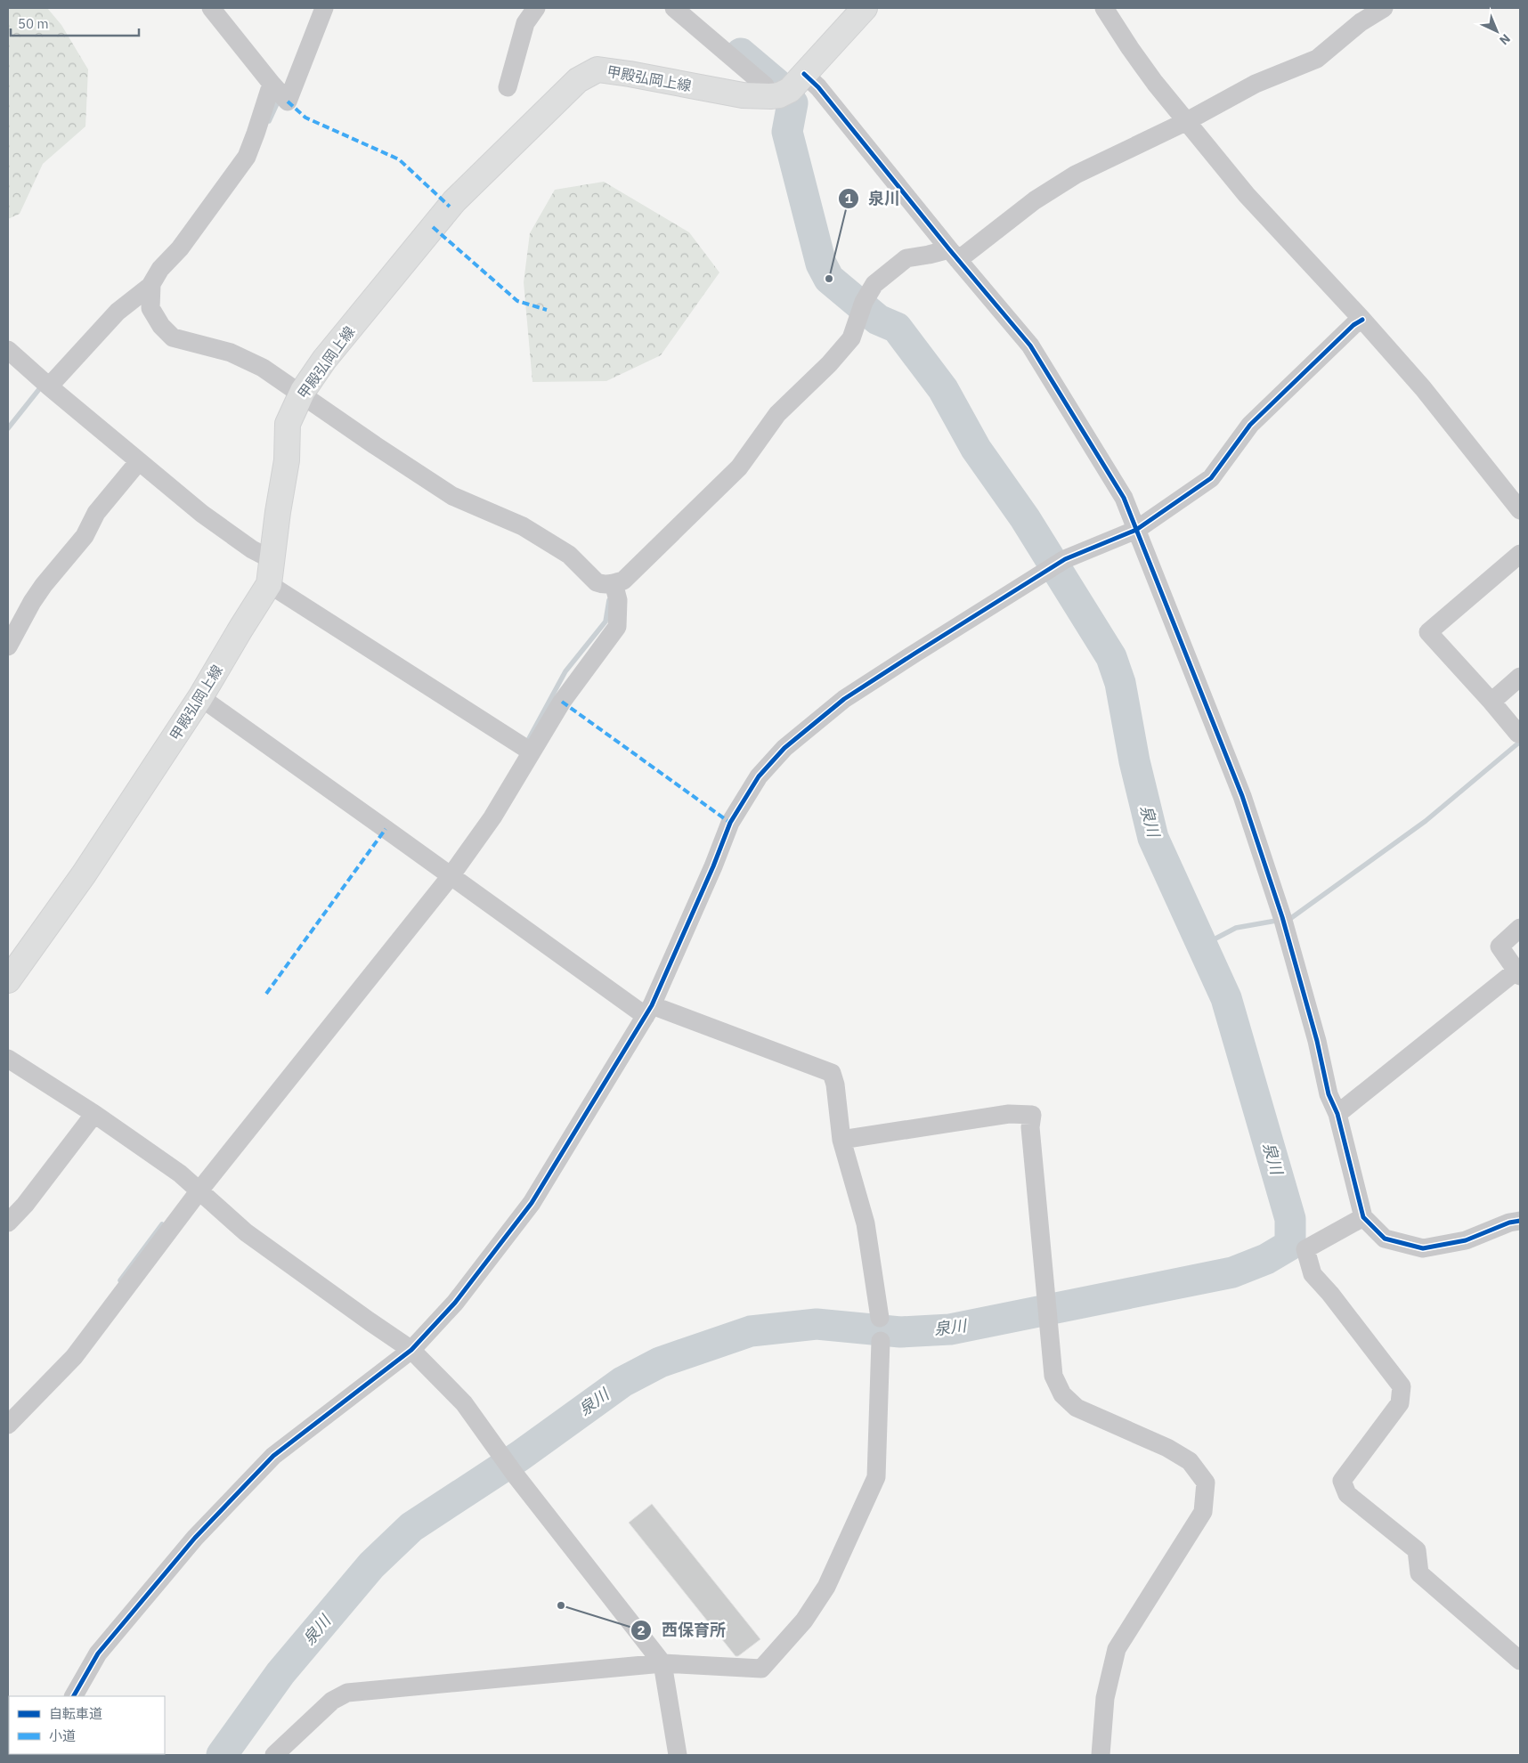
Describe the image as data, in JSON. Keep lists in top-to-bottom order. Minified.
{"streets":{"main road":["甲殿弘岡上線"]},"water":["泉川"],"places":["泉川","西保育所"],"legend":["自転車道","小道"],"scale_bar":"50 m","north":"bottom right"}
